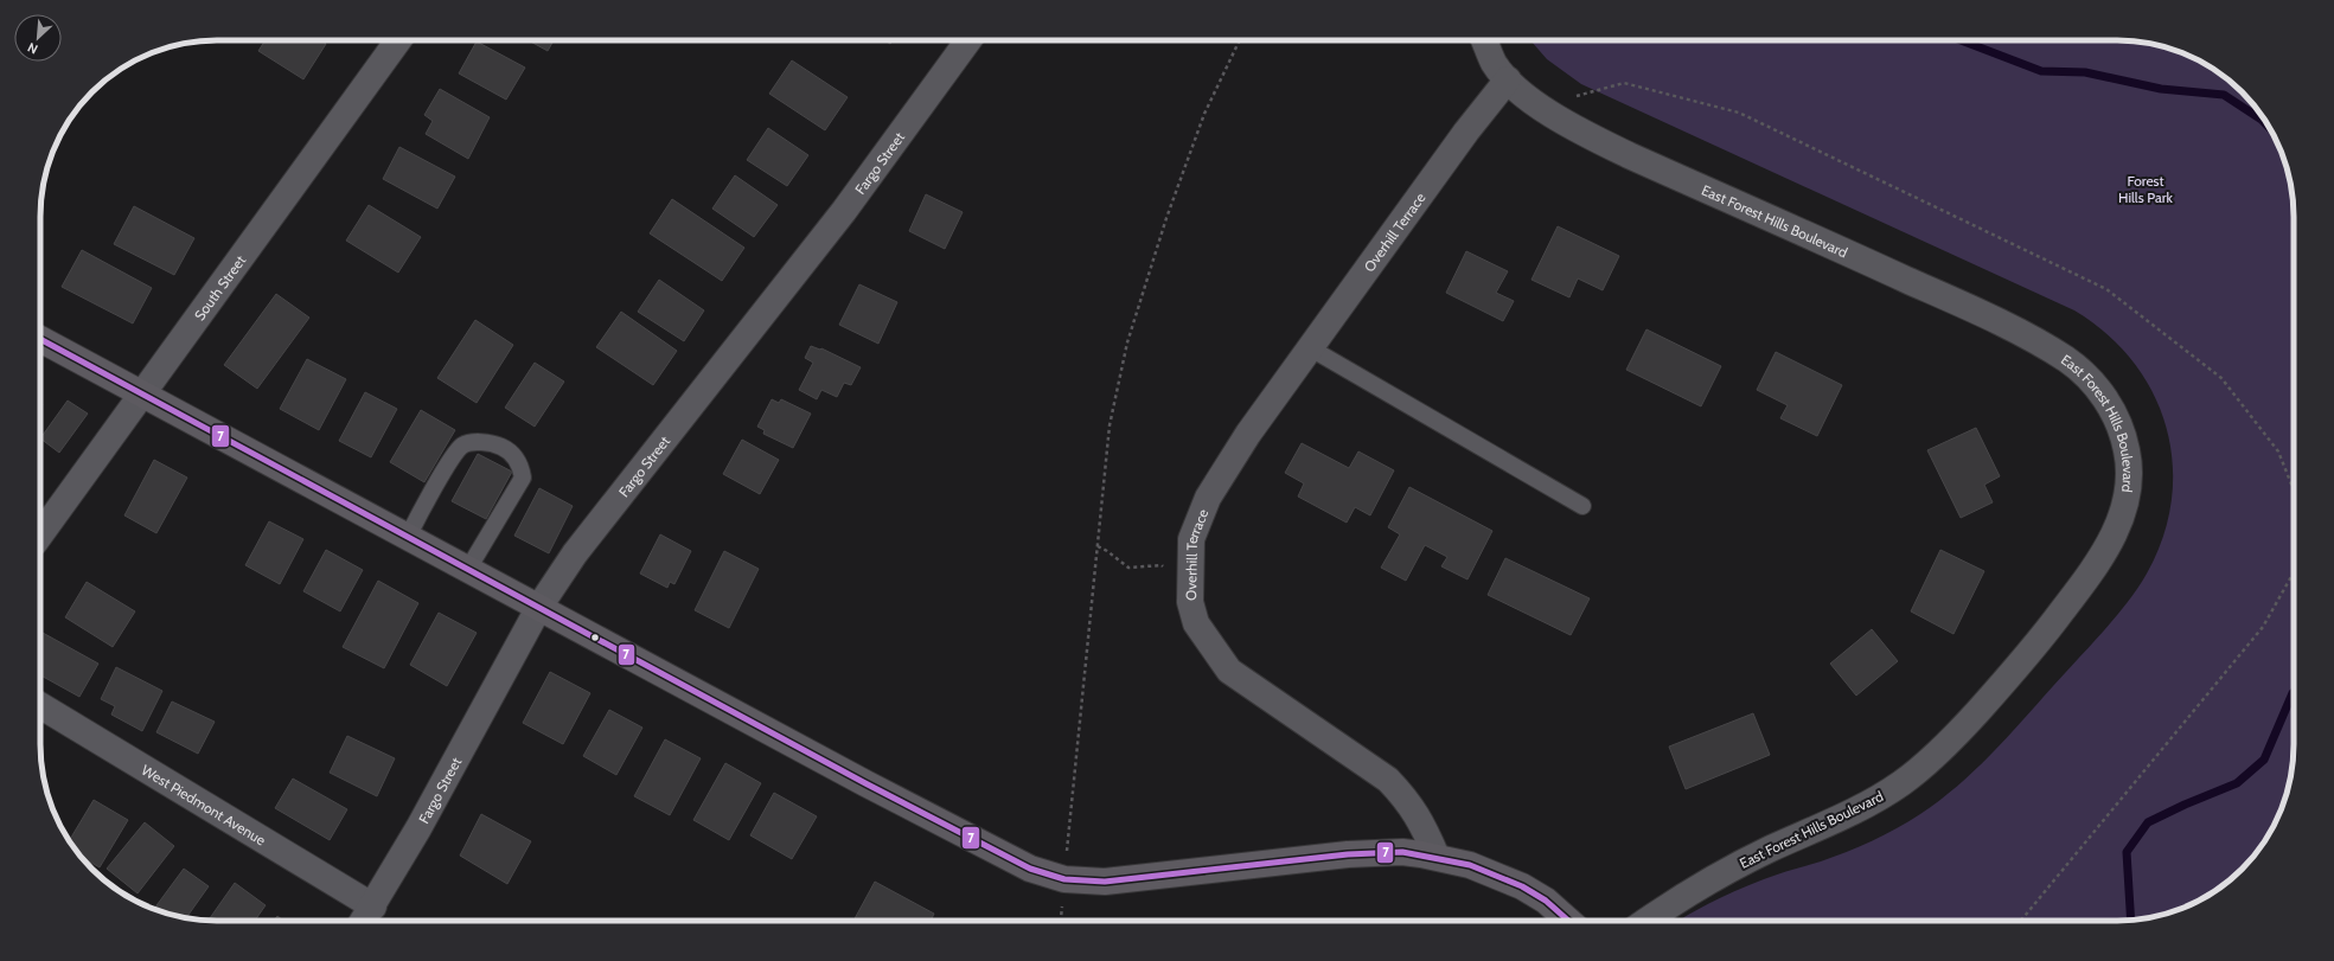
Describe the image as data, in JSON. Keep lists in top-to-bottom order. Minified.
{"streets":{"street":["Fargo Street","East Forest Hills Boulevard","Overhill Terrace","South Street","West Piedmont Avenue"]},"crossings":[["Fargo Street","West Piedmont Avenue"],["East Forest Hills Boulevard","Overhill Terrace"]],"parks":["Forest Hills Park"],"lines":["transit line 7"],"north":"bottom left"}
